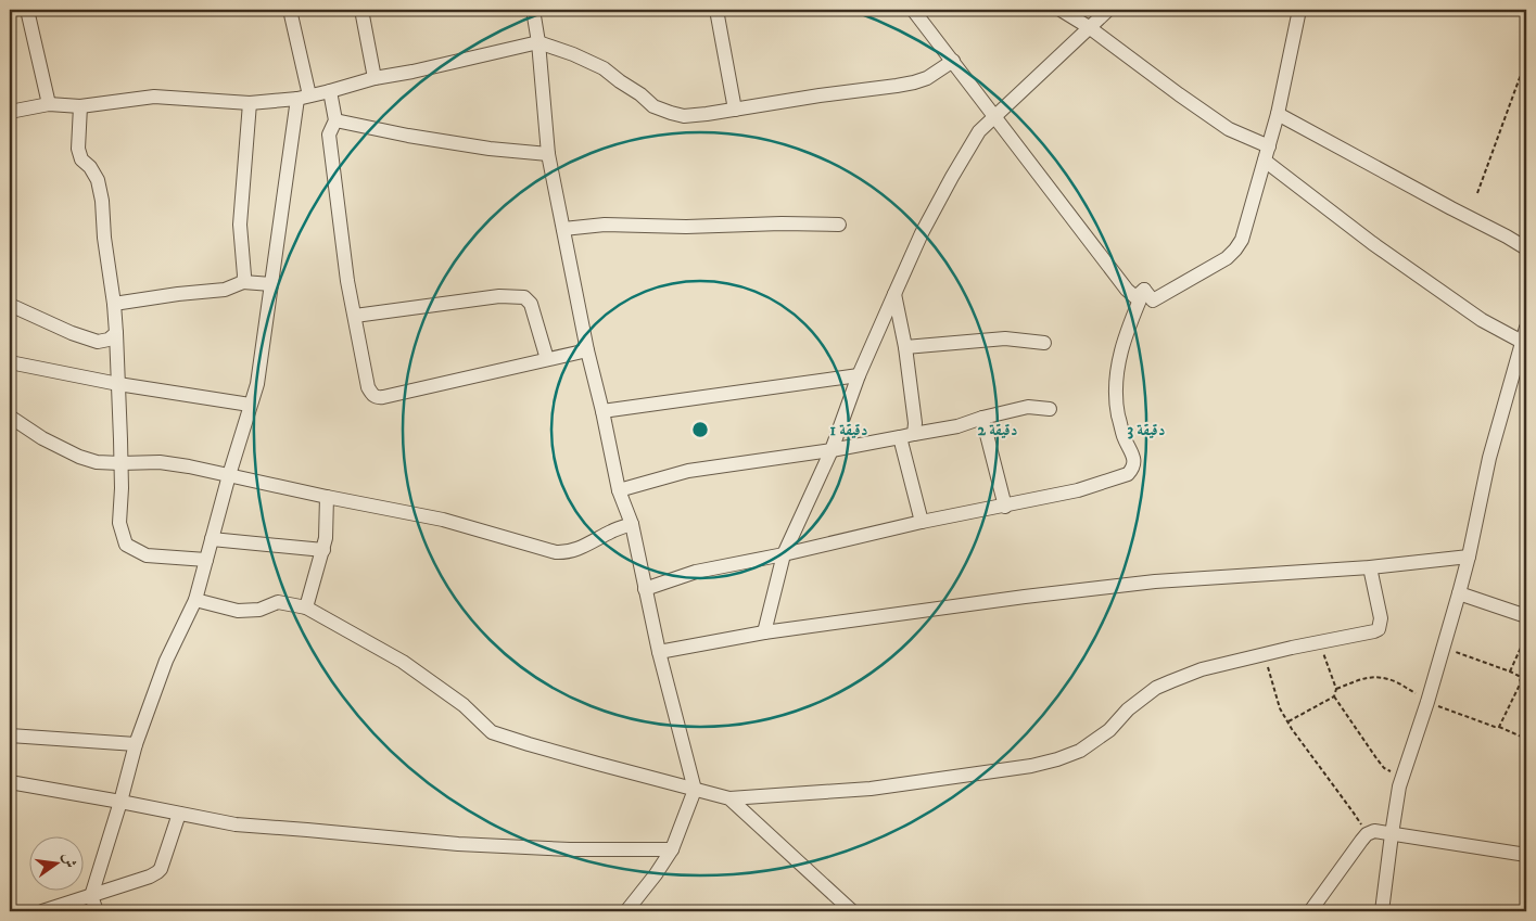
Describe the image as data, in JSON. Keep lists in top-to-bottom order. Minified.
{"north":"right","rings":["1 دقيقة","2 دقيقة","3 دقيقة"]}
